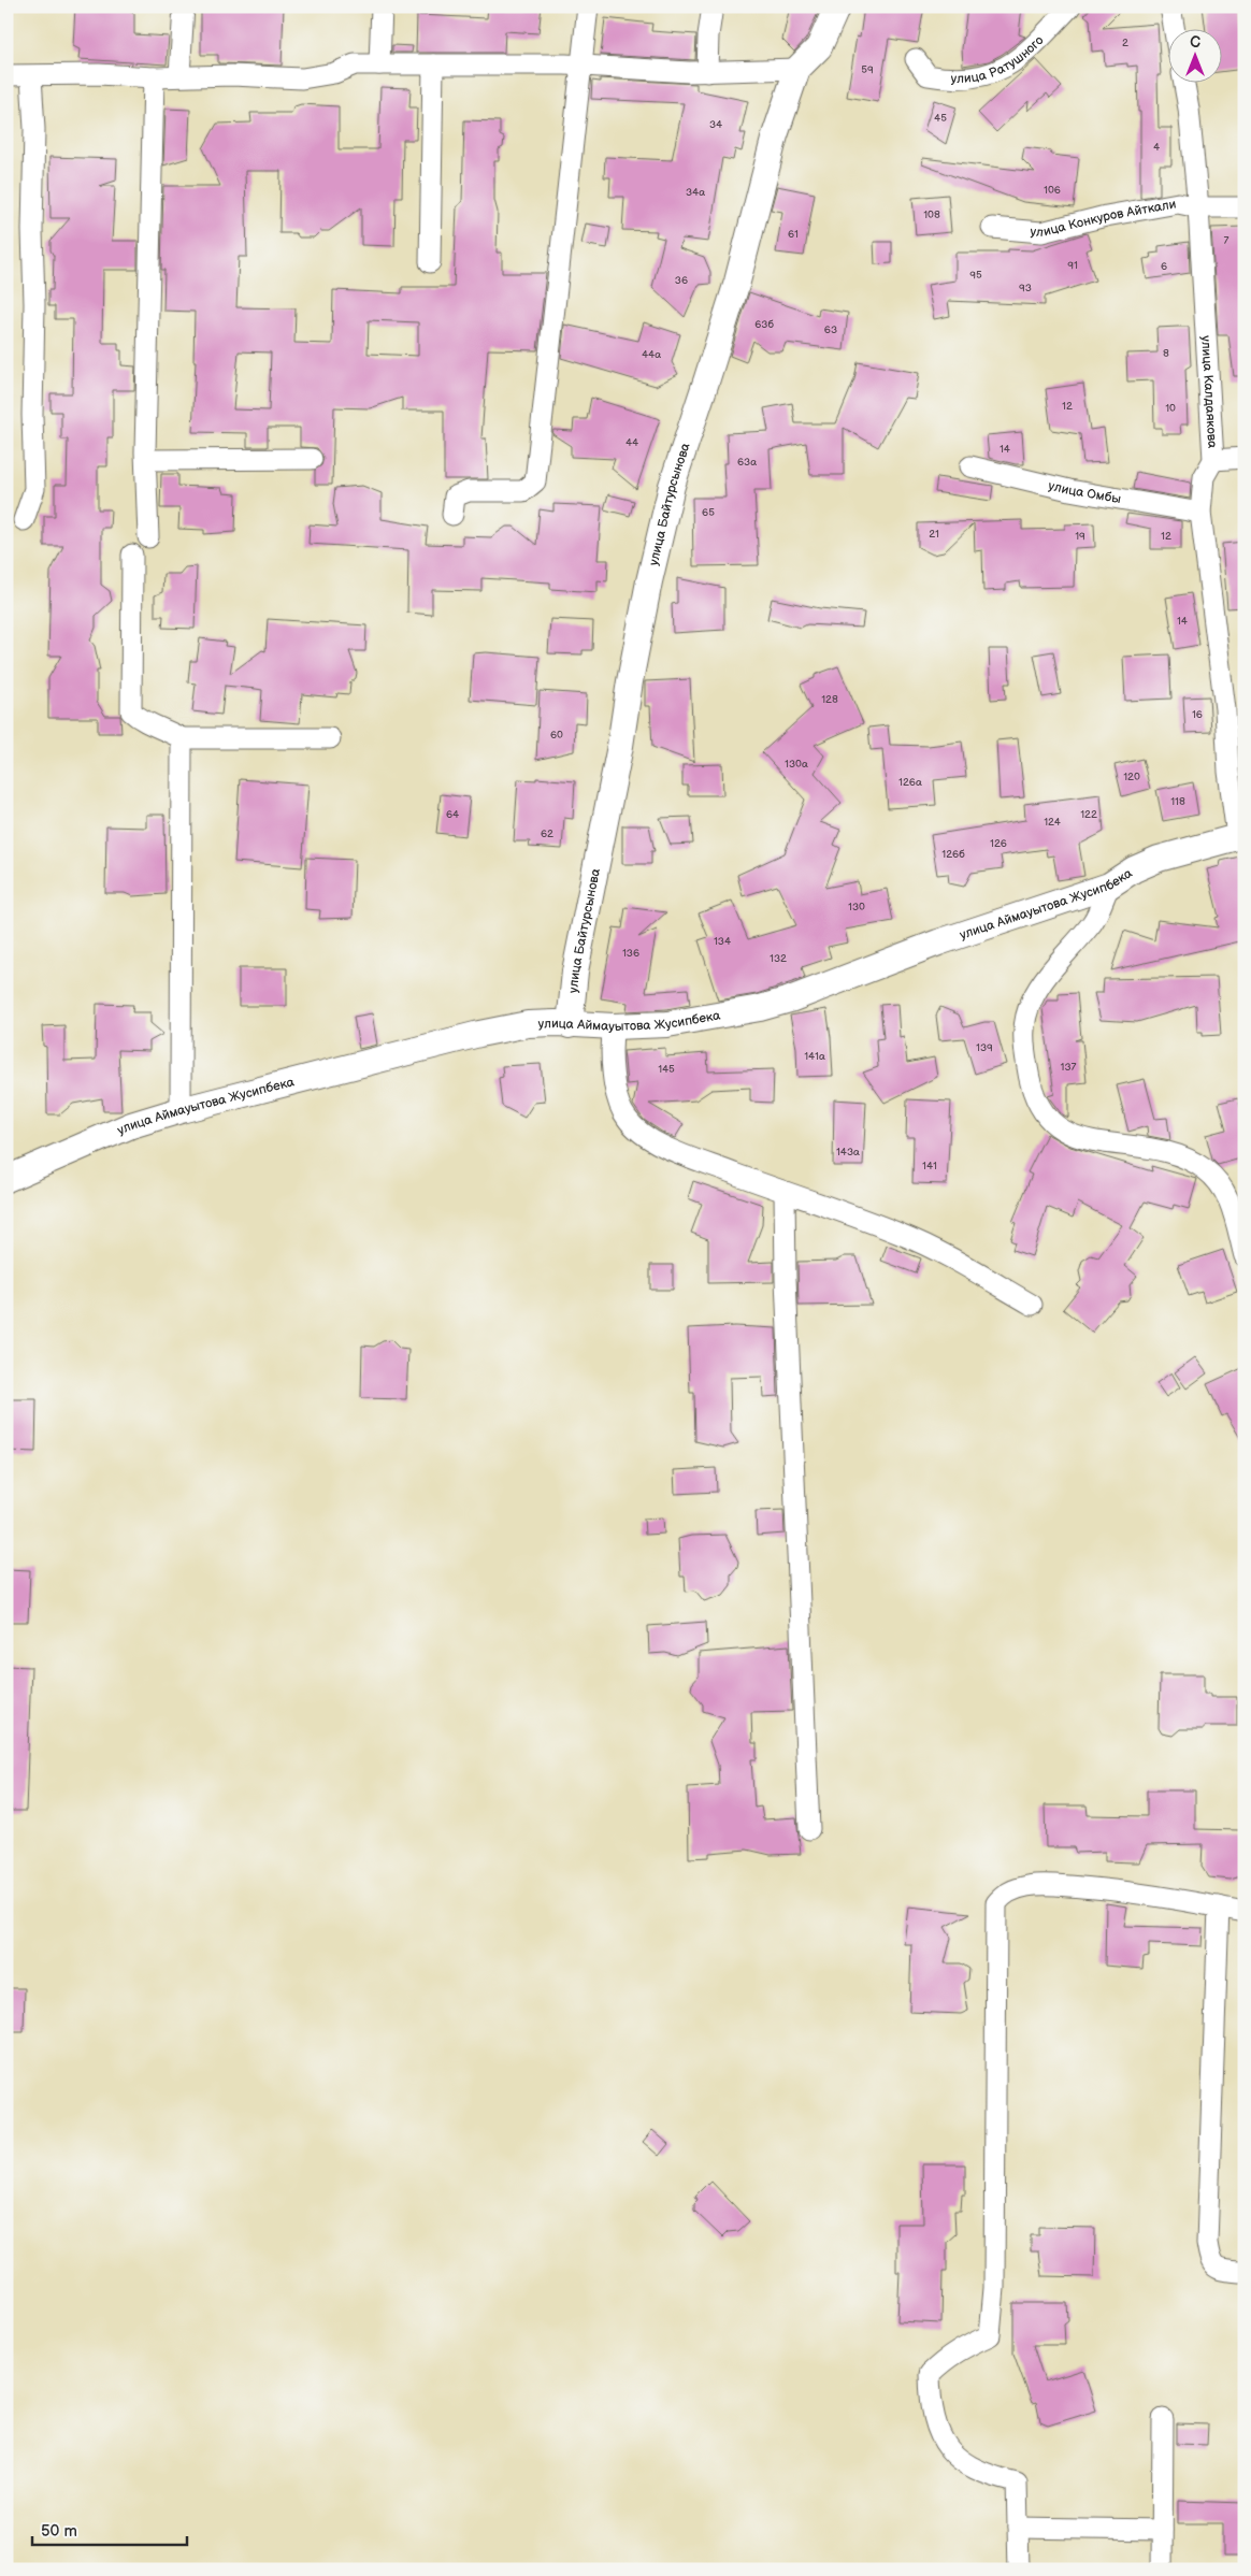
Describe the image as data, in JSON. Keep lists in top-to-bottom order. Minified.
{"streets":{"street":["улица Ратушного","улица Конкуров Айткали","улица Калдаякова","улица Омбы","улица Байтурсынова","улица Аймауытова Жусипбека"]},"crossings":[["улица Конкуров Айткали","улица Калдаякова"],["улица Калдаякова","улица Омбы"],["улица Калдаякова","улица Аймауытова Жусипбека"],["улица Байтурсынова","улица Аймауытова Жусипбека"]],"house_numbers":["2","59","45","34","4","106","34а","108","61","7","91","6","95","36","93","63б","63","8","44а","12","10","44","14","63а","65","21","19","12","14","128","16","60","130а","120","126а","118","64","122","124","62","126","126б","130","134","136","132","139","141а","137","145","143а","141"],"scale_bar":"50 m","north":"top"}
